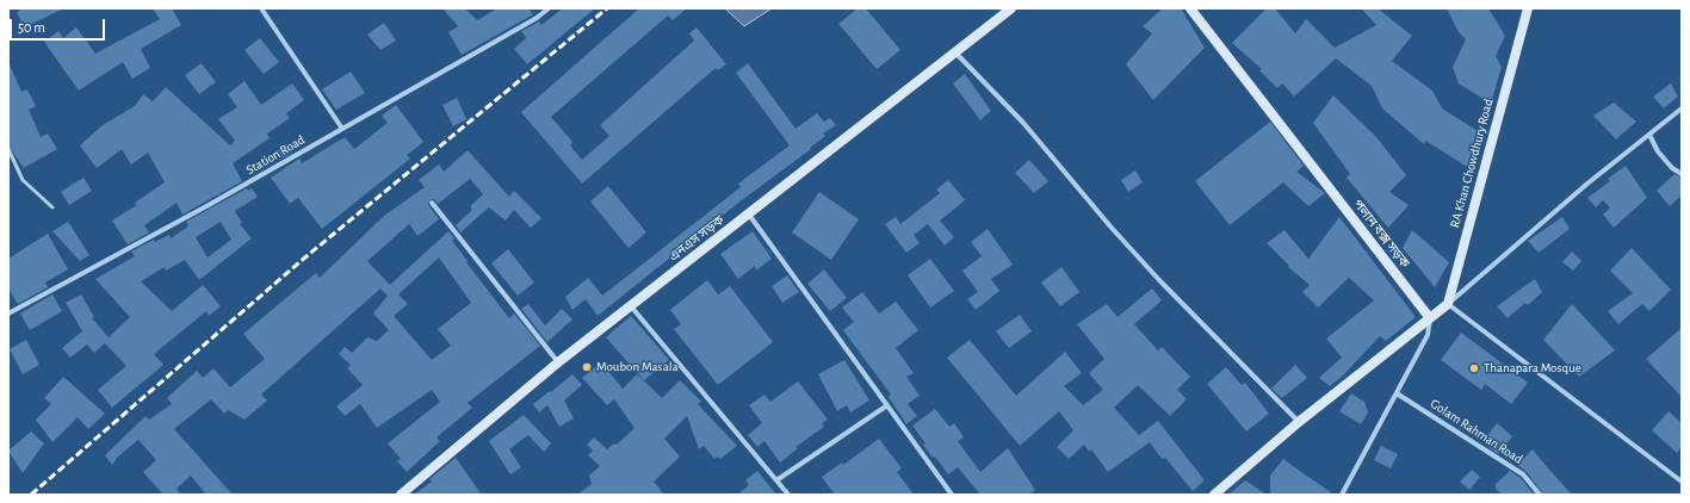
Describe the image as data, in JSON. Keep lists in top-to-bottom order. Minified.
{"streets":{"street":["Station Road","RA Khan Chowdhury Road","পলান বক্স সড়ক","এনএস সড়ক","Golam Rahman Road"]},"places":["Moubon Masala","Thanapara Mosque"],"scale_bar":"50 m"}
